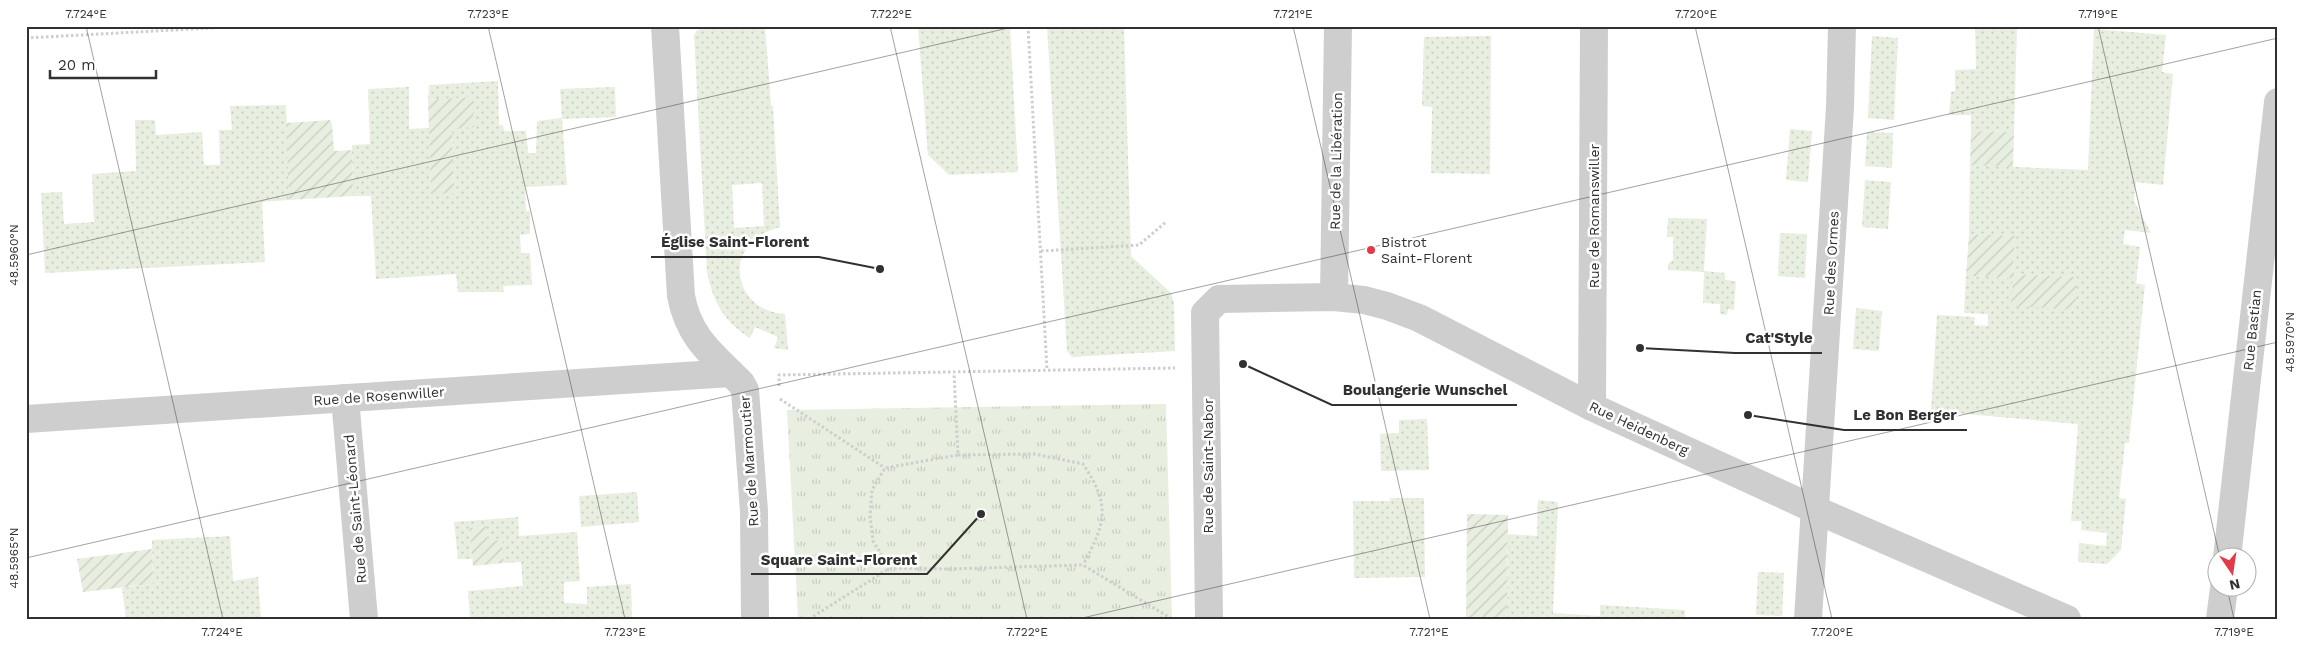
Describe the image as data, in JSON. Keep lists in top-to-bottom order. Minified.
{"streets":{"street":["Rue de la Libération","Rue de Romanswiller","Rue des Ormes","Rue Bastian","Rue de Rosenwiller","Rue Heidenberg","Rue de Marmoutier","Rue de Saint-Nabor","Rue de Saint-Léonard"]},"crossings":[["Rue de la Libération","Rue Heidenberg"],["Rue de Romanswiller","Rue Heidenberg"],["Rue des Ormes","Rue Heidenberg"],["Rue de Rosenwiller","Rue de Marmoutier"],["Rue de Rosenwiller","Rue de Saint-Léonard"],["Rue Heidenberg","Rue de Saint-Nabor"]],"places":["Bistrot Saint-Florent","Église Saint-Florent","Cat'Style","Boulangerie Wunschel","Le Bon Berger","Square Saint-Florent"],"scale_bar":"20 m","north":"bottom","coordinates":["7.724°E","7.723°E","7.722°E","7.721°E","7.720°E","7.719°E","48.5960°N","48.5970°N","48.5965°N"]}
